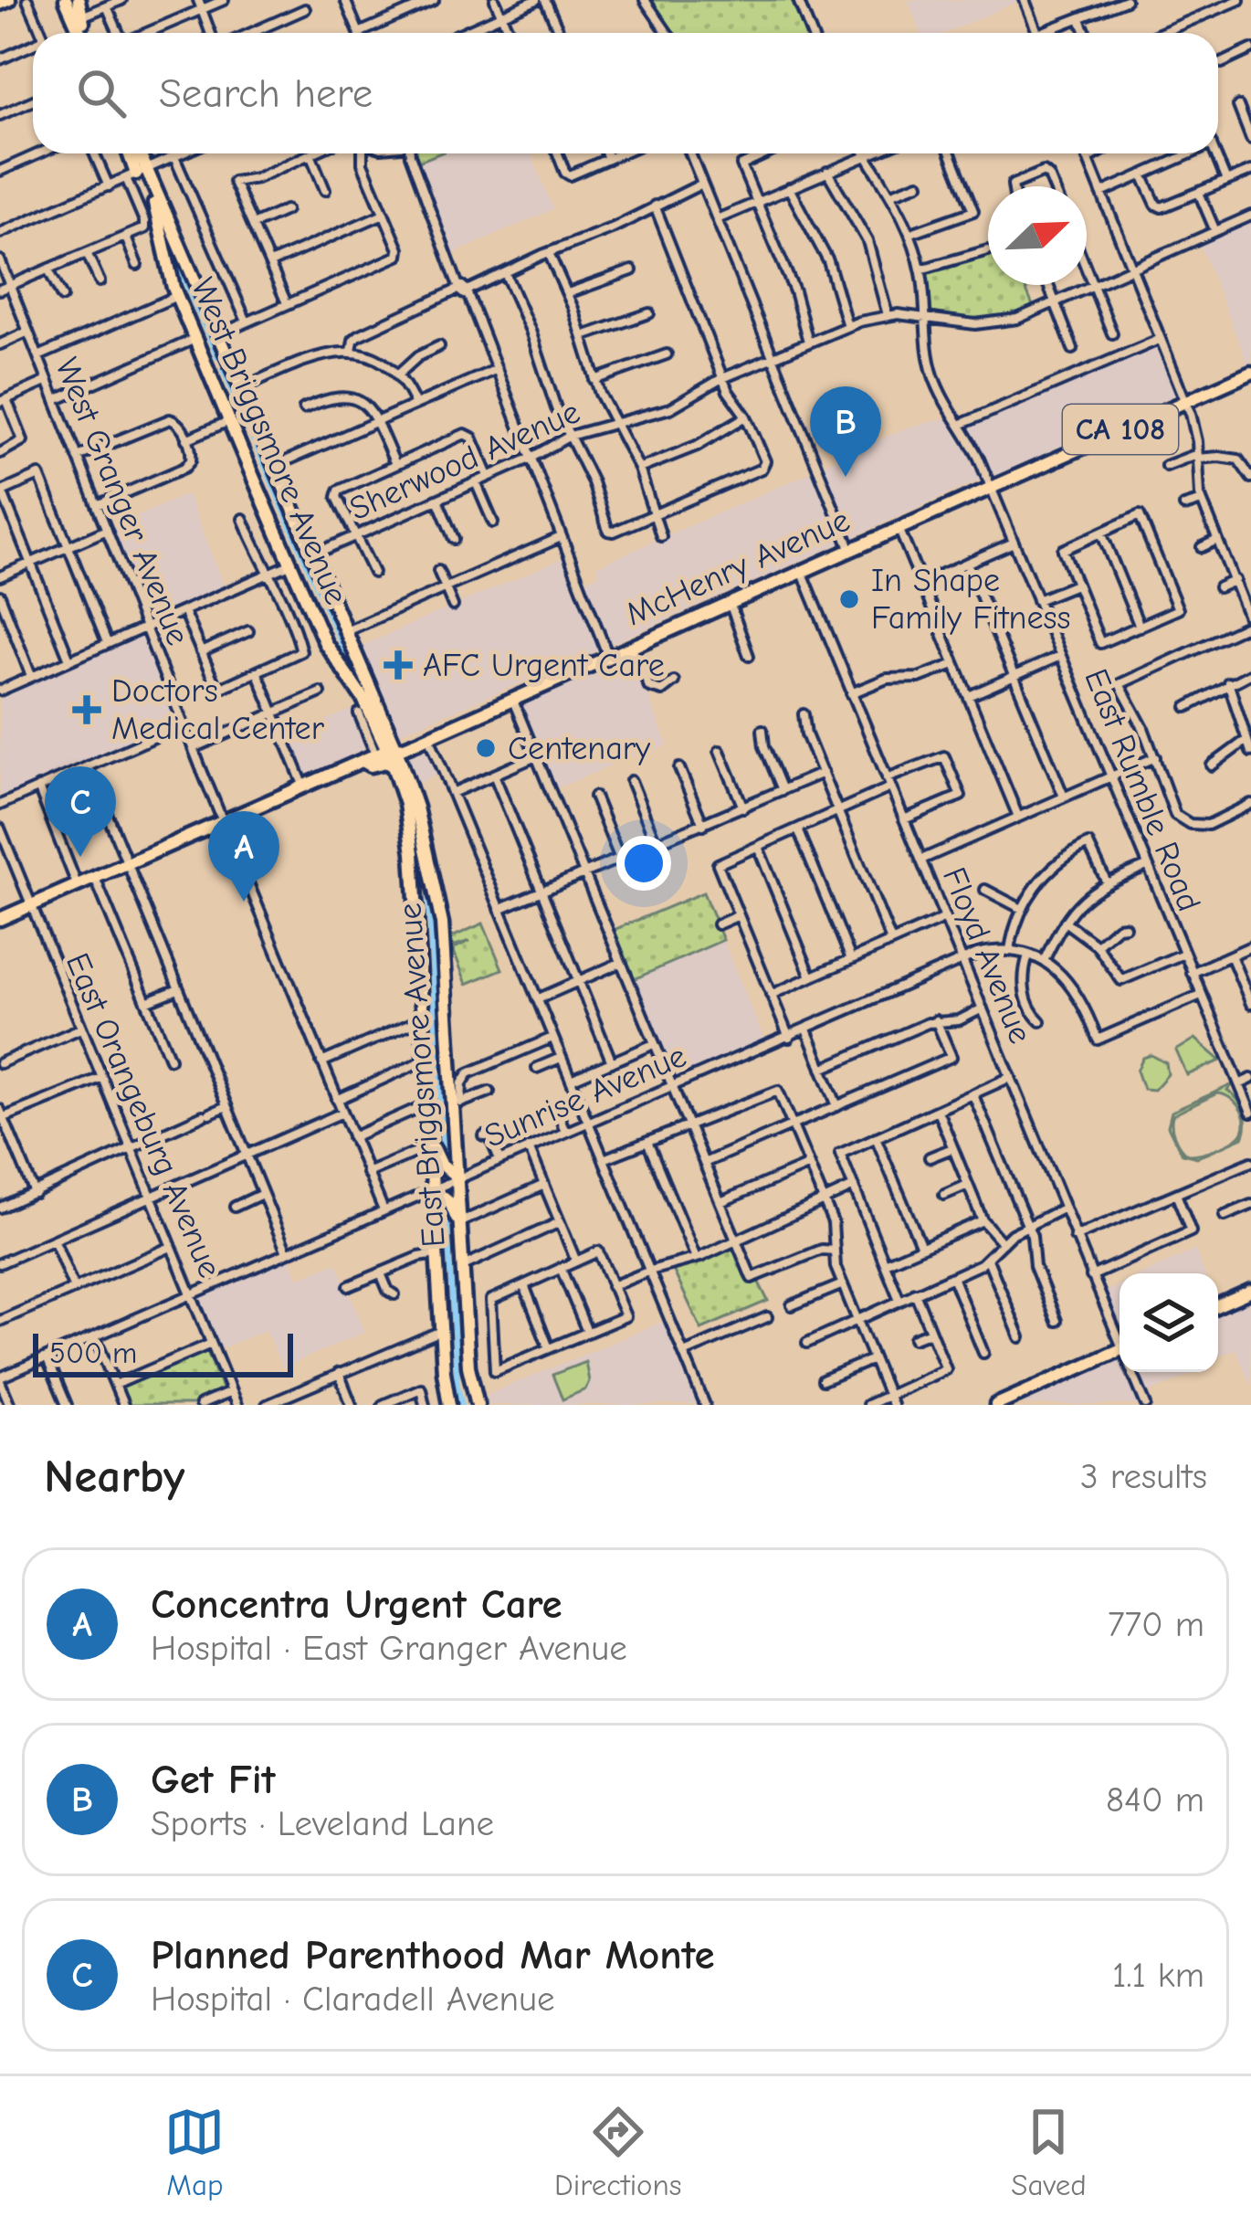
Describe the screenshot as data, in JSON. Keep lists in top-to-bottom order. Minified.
{"streets":{"main road":["CA 108","West Briggsmore Avenue","McHenry Avenue","East Briggsmore Avenue"],"street":["Sherwood Avenue","West Granger Avenue","East Rumble Road","Floyd Avenue","Sunrise Avenue","East Orangeburg Avenue"]},"crossings":[["West Briggsmore Avenue","Sherwood Avenue"],["West Briggsmore Avenue","McHenry Avenue"],["West Briggsmore Avenue","East Briggsmore Avenue"],["Sherwood Avenue","East Rumble Road"],["West Granger Avenue","McHenry Avenue"],["West Granger Avenue","Sunrise Avenue"],["McHenry Avenue","East Rumble Road"],["McHenry Avenue","Floyd Avenue"],["McHenry Avenue","East Briggsmore Avenue"],["McHenry Avenue","East Orangeburg Avenue"],["East Rumble Road","Sunrise Avenue"],["Floyd Avenue","Sunrise Avenue"],["East Briggsmore Avenue","Sunrise Avenue"],["Sunrise Avenue","East Orangeburg Avenue"]],"places":{"other":["In Shape Family Fitness","Centenary"],"health":["AFC Urgent Care","Doctors Medical Center"]},"scale_bar":"500 m","north":"top right","page":{"search":"Search here","pins":["B","C","A"],"scale":"500 m","heading":["Nearby","3 results"],"list":[{"mark":"A","name":"Concentra Urgent Care","note":"Hospital · East Granger Avenue","value":"770 m"},{"mark":"B","name":"Get Fit","note":"Sports · Leveland Lane","value":"840 m"},{"mark":"C","name":"Planned Parenthood Mar Monte","note":"Hospital · Claradell Avenue","value":"1.1 km"}],"nav":["Map","Directions","Saved"]}}
